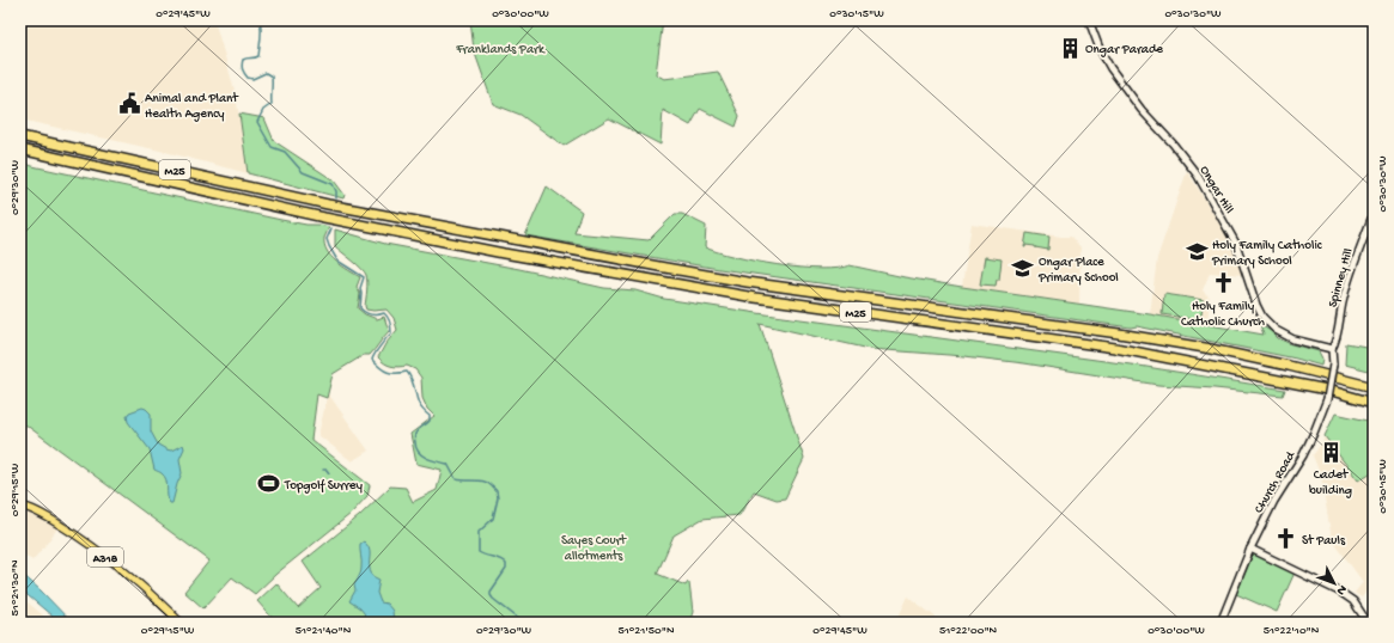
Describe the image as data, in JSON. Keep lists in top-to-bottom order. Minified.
{"streets":{"highway":["M25"],"main road":["A318"],"street":["Ongar Hill","Spinney Hill","Church Road"]},"crossings":[["Ongar Hill","Spinney Hill"],["Ongar Hill","Church Road"],["Spinney Hill","Church Road"]],"parks":["Franklands Park","Sayes Court allotments"],"places":{"building":["Ongar Parade","Cadet building"],"public building":["Animal and Plant Health Agency"],"school or university":["Holy Family Catholic Primary School","Ongar Place Primary School"],"church":["Holy Family Catholic Church","St Pauls"],"sports":["Topgolf Surrey"]},"north":"bottom right","coordinates":["0°29'45\"W","0°30'00\"W","0°30'15\"W","0°30'30\"W","0°29'30\"W","0°29'15\"W","51°21'30\"N","51°21'40\"N","51°21'50\"N","51°22'00\"N","51°22'10\"N"]}
